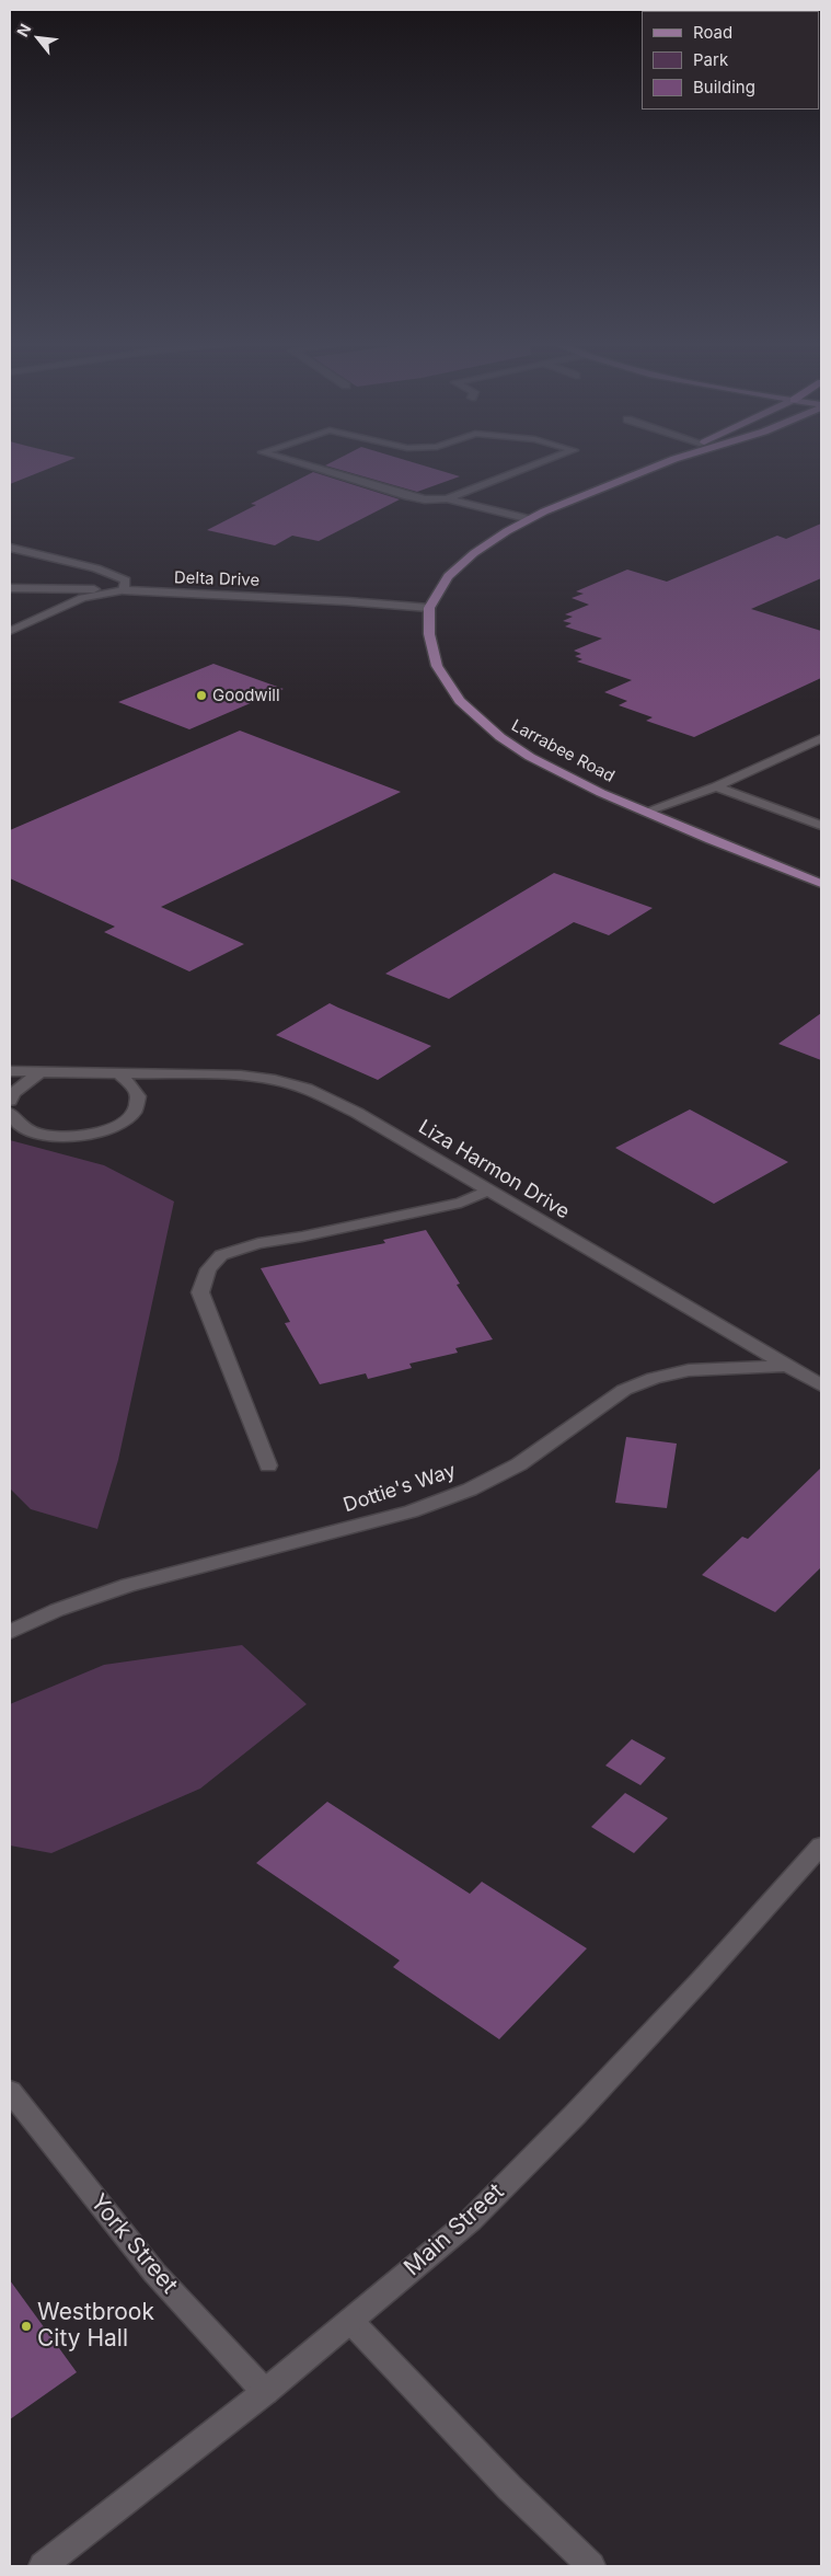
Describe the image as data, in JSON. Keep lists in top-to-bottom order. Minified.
{"streets":{"main road":["Larrabee Road"],"street":["Delta Drive","Liza Harmon Drive","Dottie's Way","Main Street","York Street"]},"crossings":[["Delta Drive","Larrabee Road"],["Liza Harmon Drive","Dottie's Way"],["Main Street","York Street"]],"places":["Goodwill","Westbrook City Hall"],"legend":["Road","Park","Building"],"north":"top left"}
